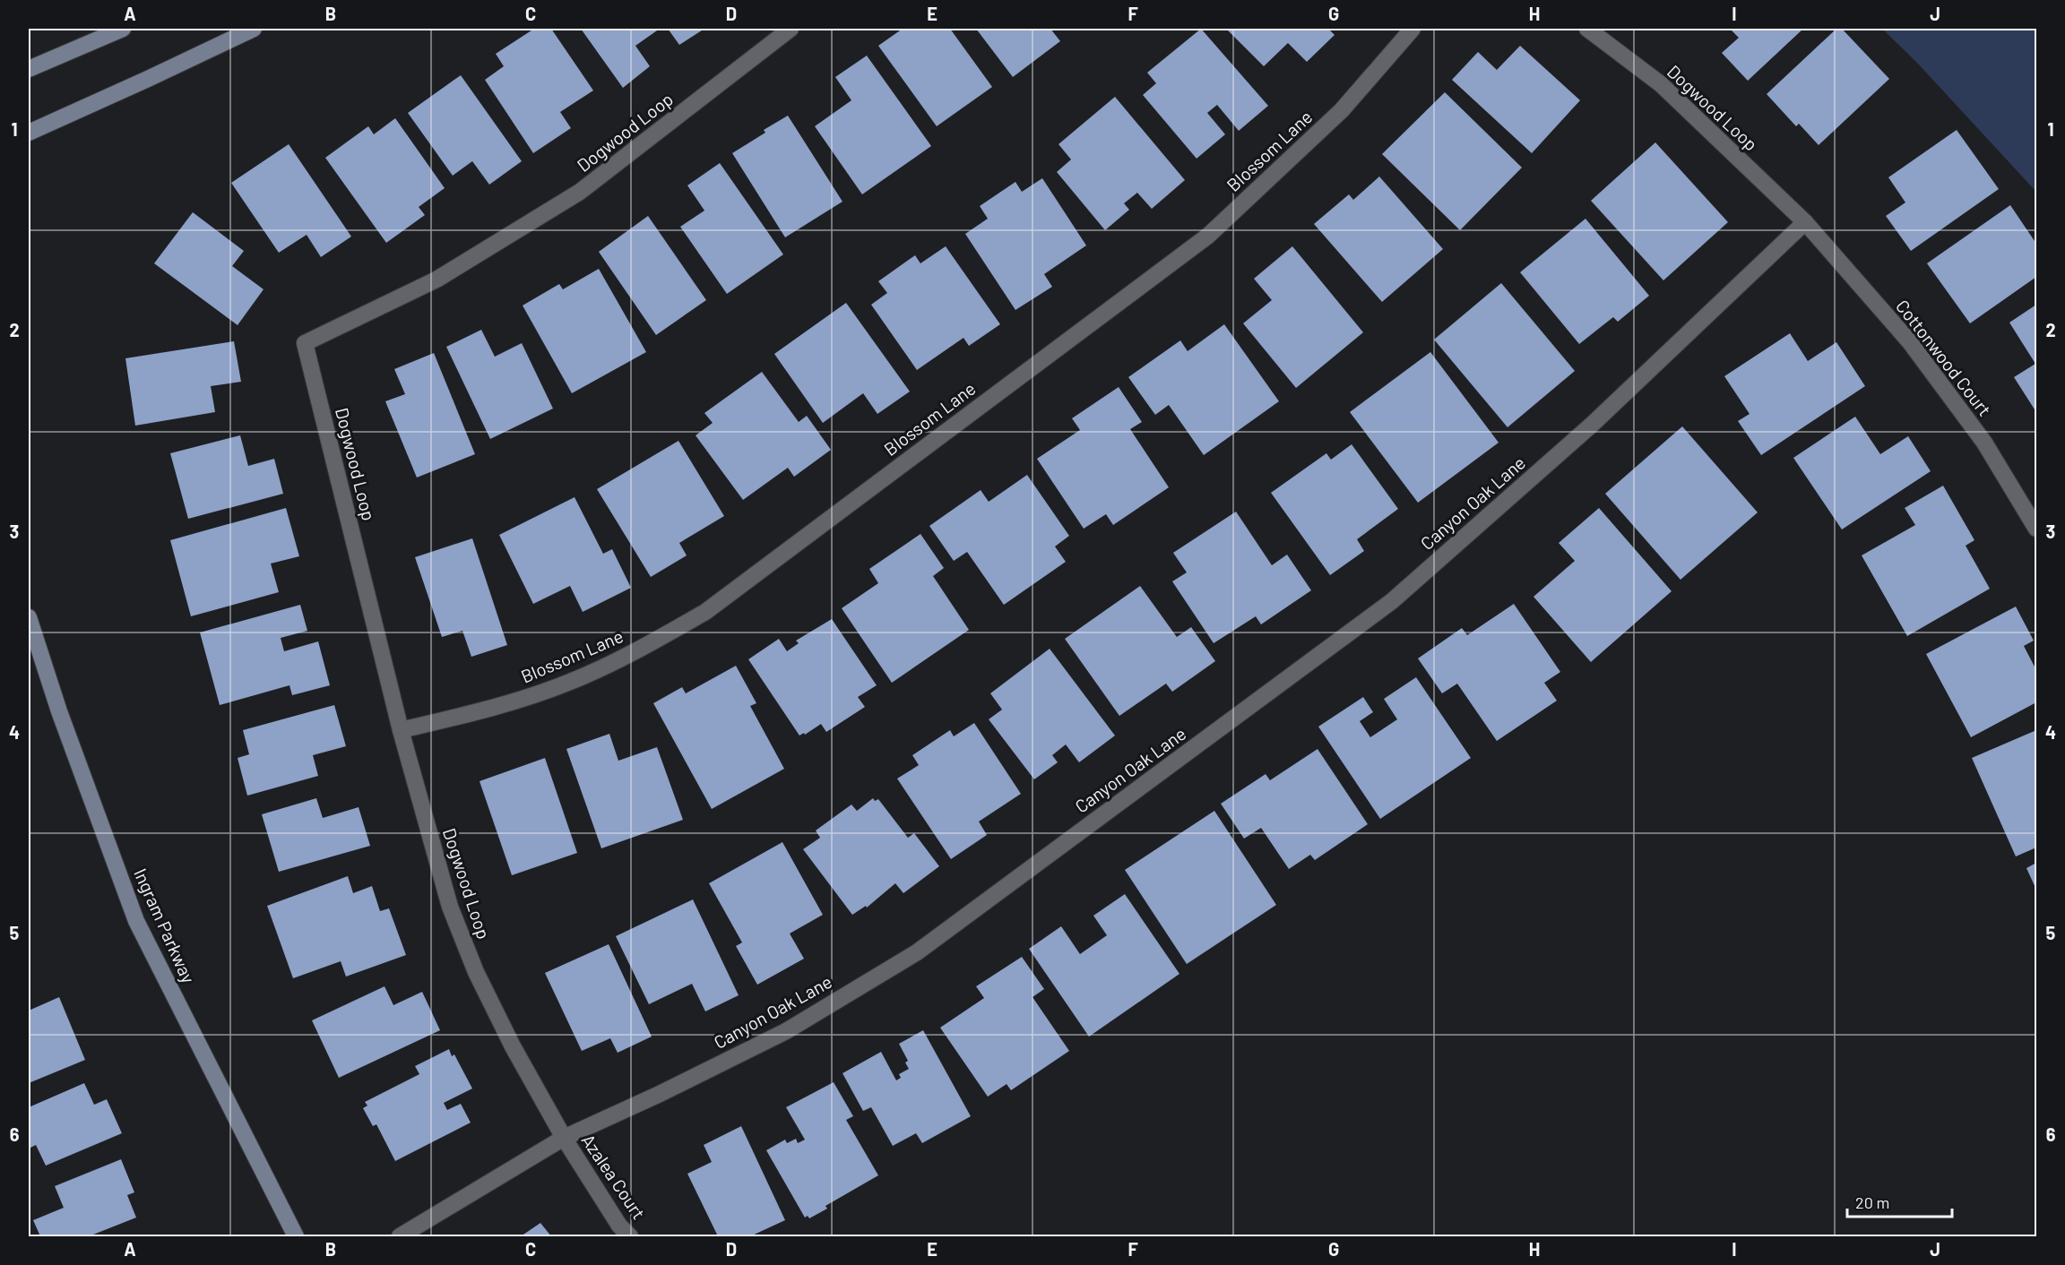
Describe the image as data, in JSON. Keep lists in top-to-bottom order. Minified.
{"streets":{"street":["Dogwood Loop","Blossom Lane","Cottonwood Court","Canyon Oak Lane","Ingram Parkway","Azalea Court"]},"crossings":[["Dogwood Loop","Blossom Lane"],["Dogwood Loop","Cottonwood Court"],["Dogwood Loop","Canyon Oak Lane"],["Dogwood Loop","Azalea Court"],["Cottonwood Court","Canyon Oak Lane"],["Canyon Oak Lane","Azalea Court"]],"scale_bar":"20 m","grid":{"columns":["A","B","C","D","E","F","G","H","I","J"],"rows":["1","2","3","4","5","6"]}}
